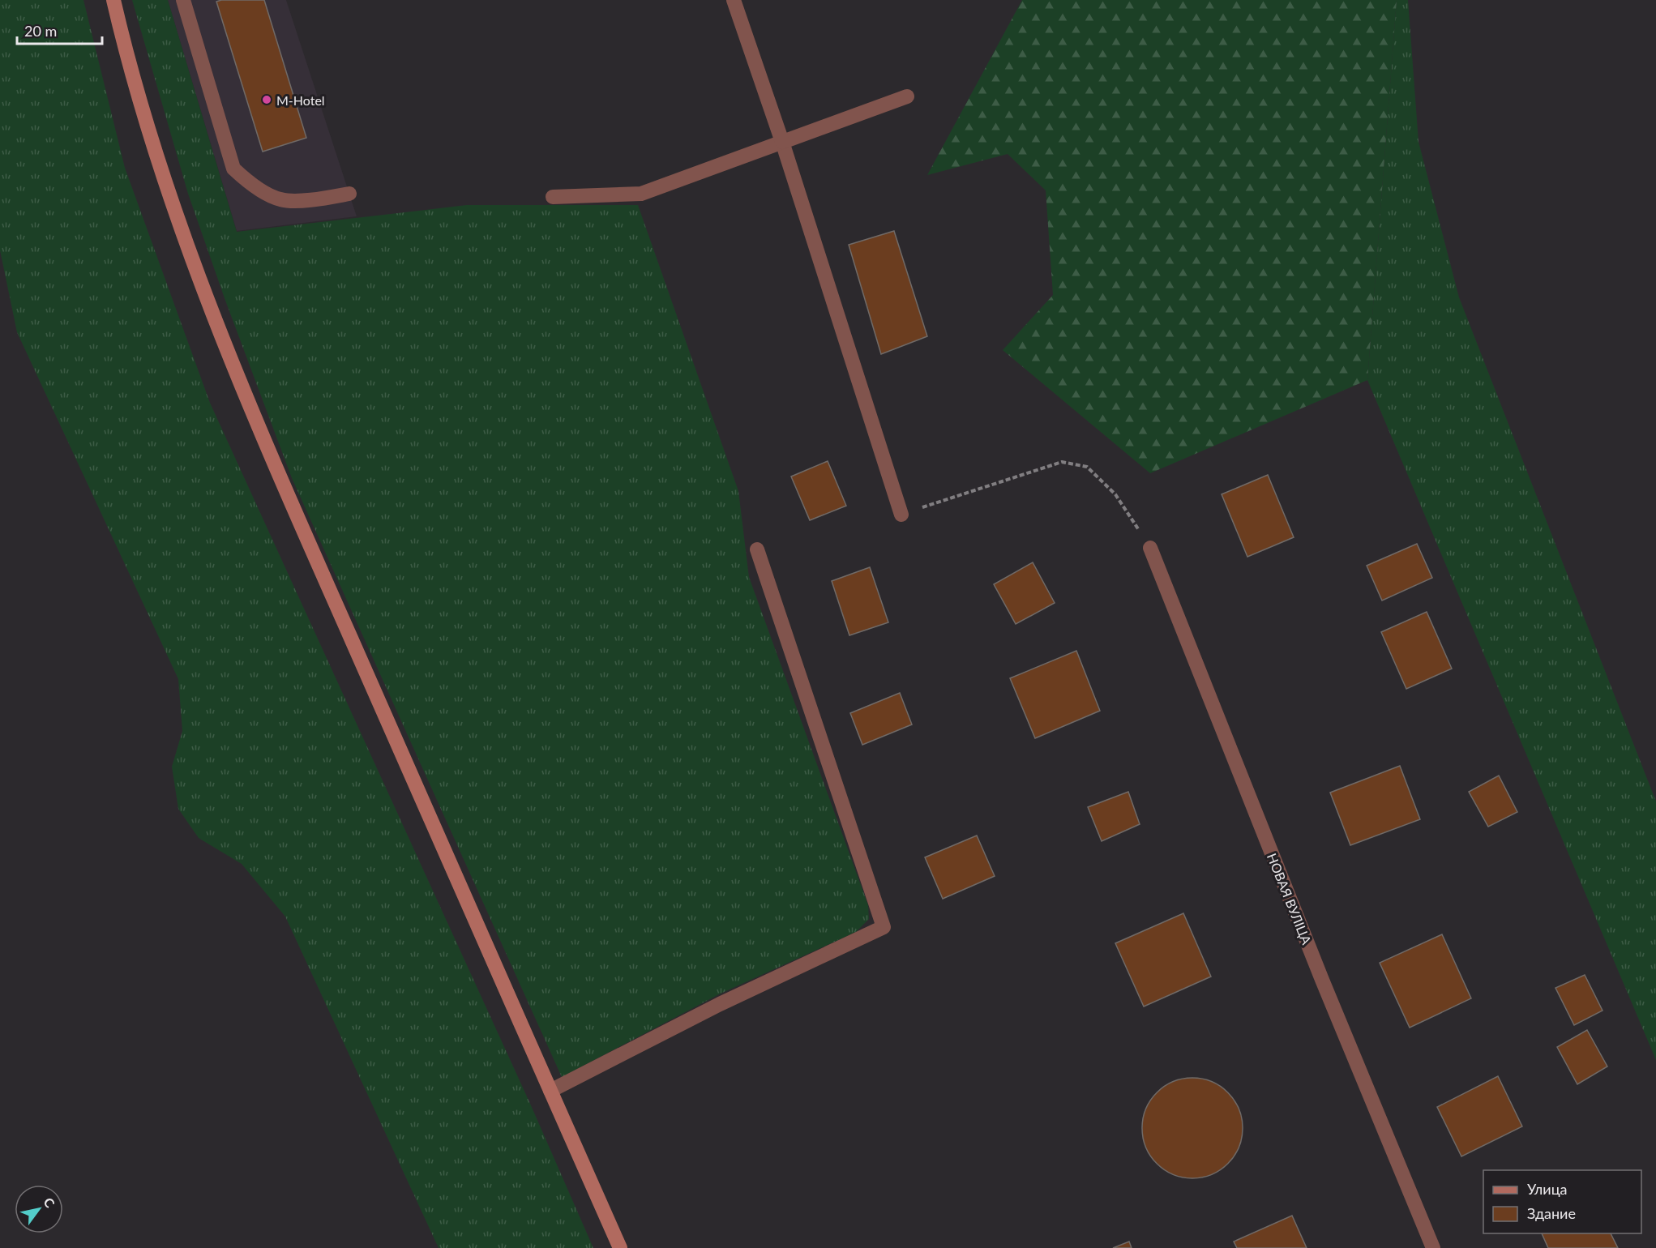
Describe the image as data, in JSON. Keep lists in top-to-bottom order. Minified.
{"streets":{"street":["НОВАЯ ВУЛІЦА"]},"places":["M-Hotel"],"legend":["Улица","Здание"],"scale_bar":"20 m","north":"top right"}
